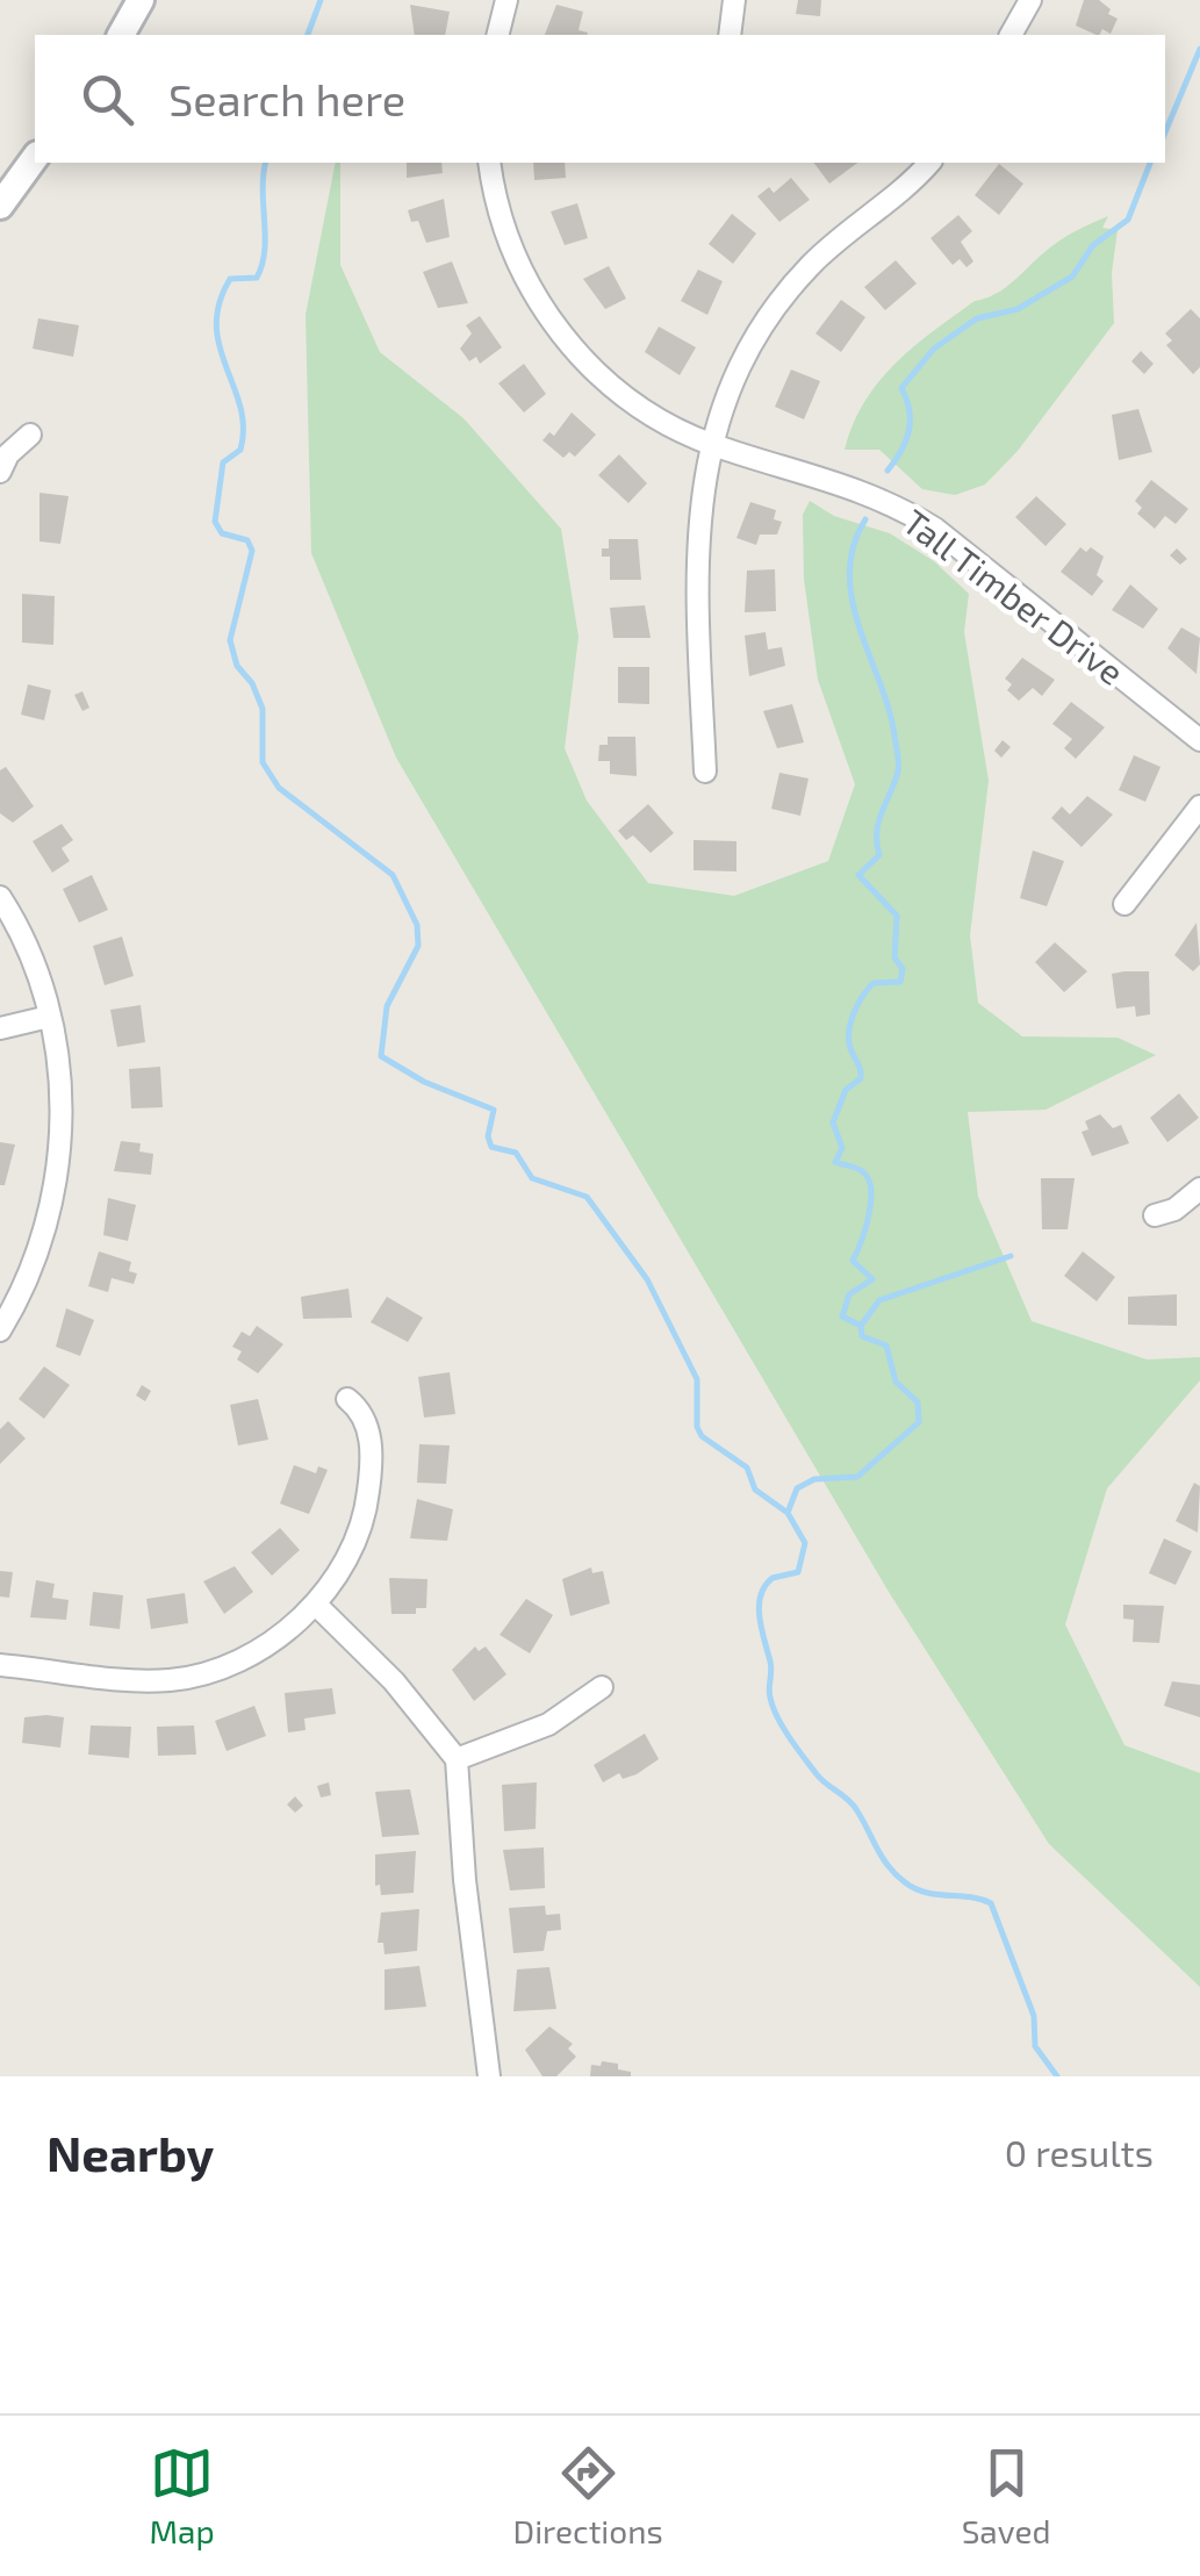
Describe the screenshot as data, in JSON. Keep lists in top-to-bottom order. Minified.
{"streets":{"street":["Tall Timber Drive"]},"page":{"search":"Search here","heading":["Nearby","0 results"],"nav":["Map","Directions","Saved"]}}
